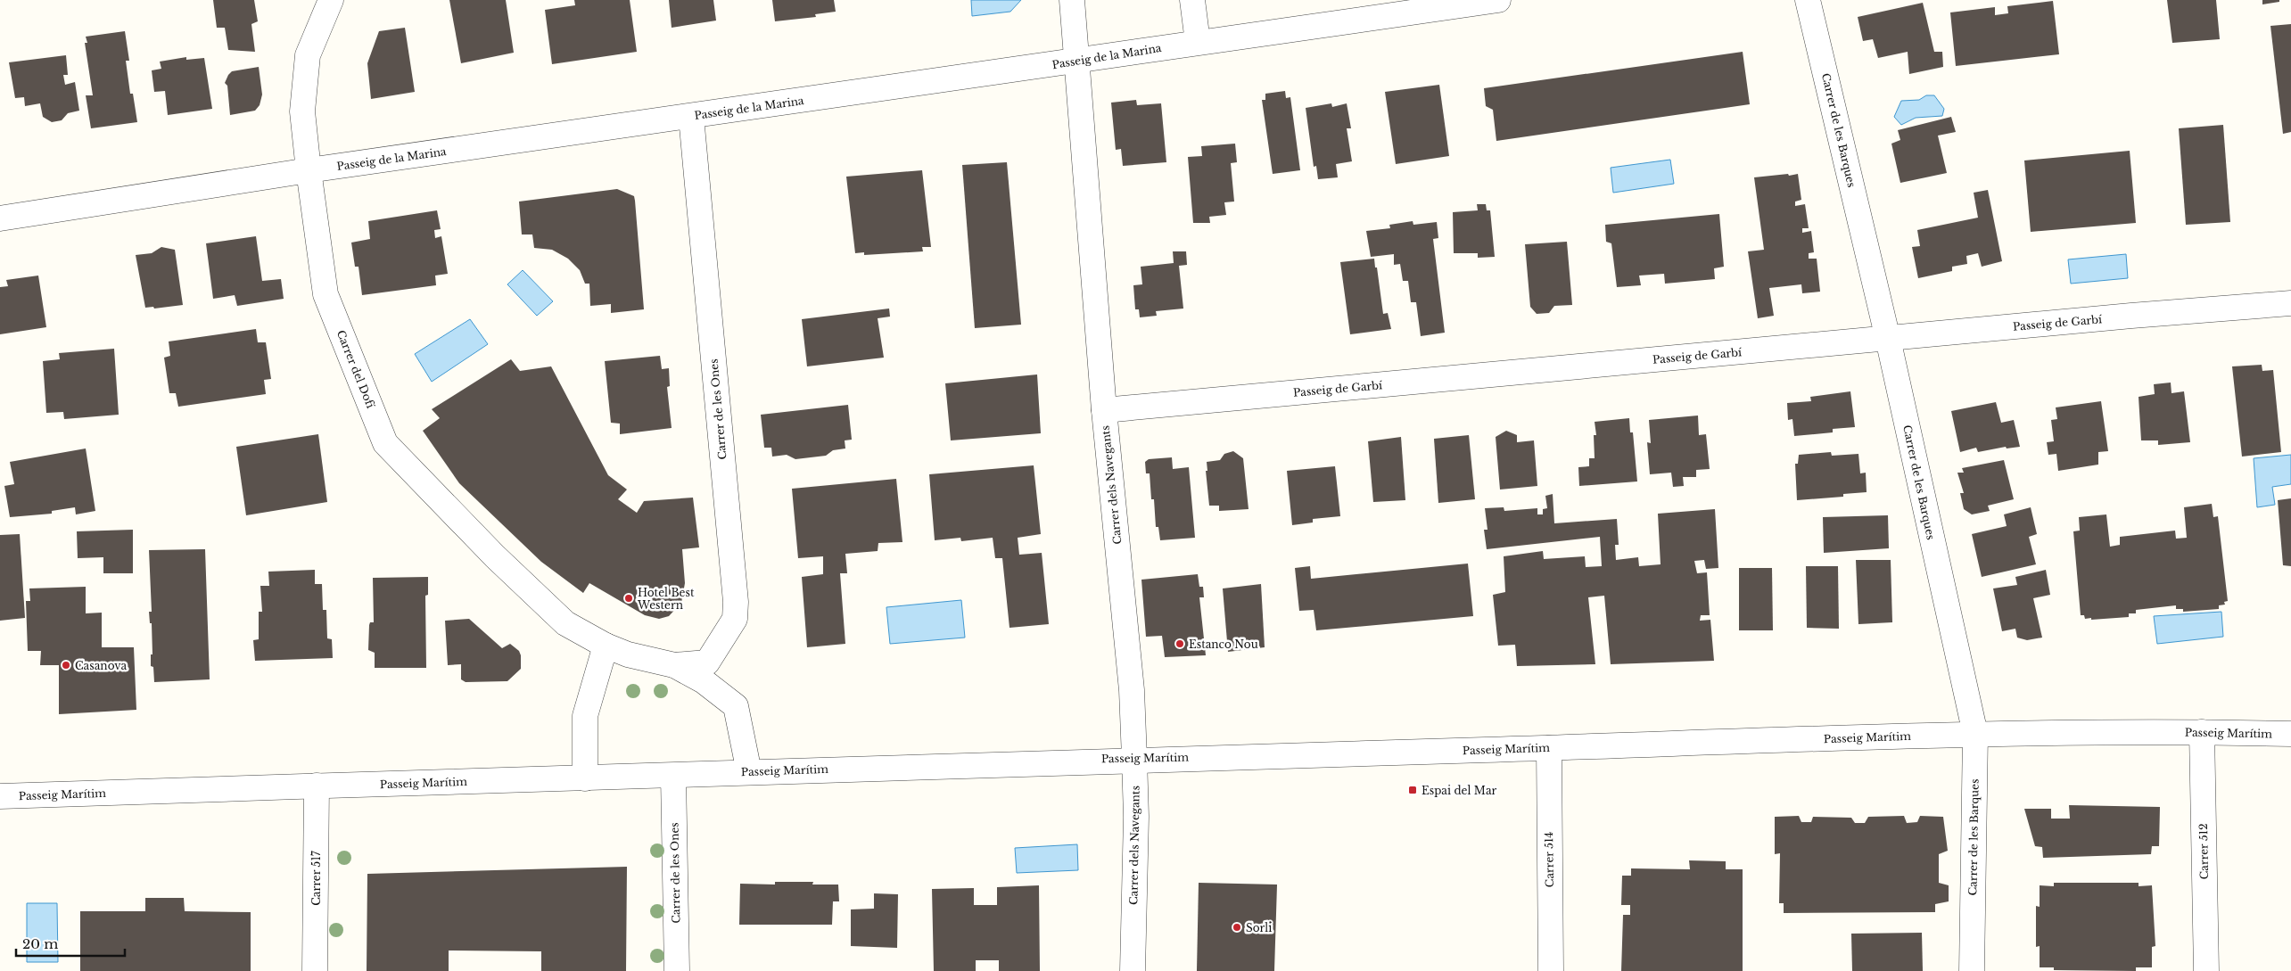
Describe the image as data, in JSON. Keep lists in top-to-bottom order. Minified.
{"streets":{"street":["Passeig de la Marina","Carrer de les Barques","Passeig de Garbí","Carrer del Dofí","Carrer de les Ones","Carrer dels Navegants","Passeig Marítim","Carrer 512","Carrer 514","Carrer 517"]},"crossings":[["Passeig de la Marina","Carrer del Dofí"],["Passeig de la Marina","Carrer de les Ones"],["Passeig de la Marina","Carrer dels Navegants"],["Carrer de les Barques","Passeig de Garbí"],["Carrer de les Barques","Passeig Marítim"],["Passeig de Garbí","Carrer dels Navegants"],["Carrer del Dofí","Carrer de les Ones"],["Carrer del Dofí","Passeig Marítim"],["Carrer de les Ones","Passeig Marítim"],["Carrer dels Navegants","Passeig Marítim"],["Passeig Marítim","Carrer 512"],["Passeig Marítim","Carrer 514"],["Passeig Marítim","Carrer 517"]],"places":{"other":["Hotel Best Western","Estanco Nou","Casanova","Sorli"],"transit":["Espai del Mar"]},"scale_bar":"20 m"}
